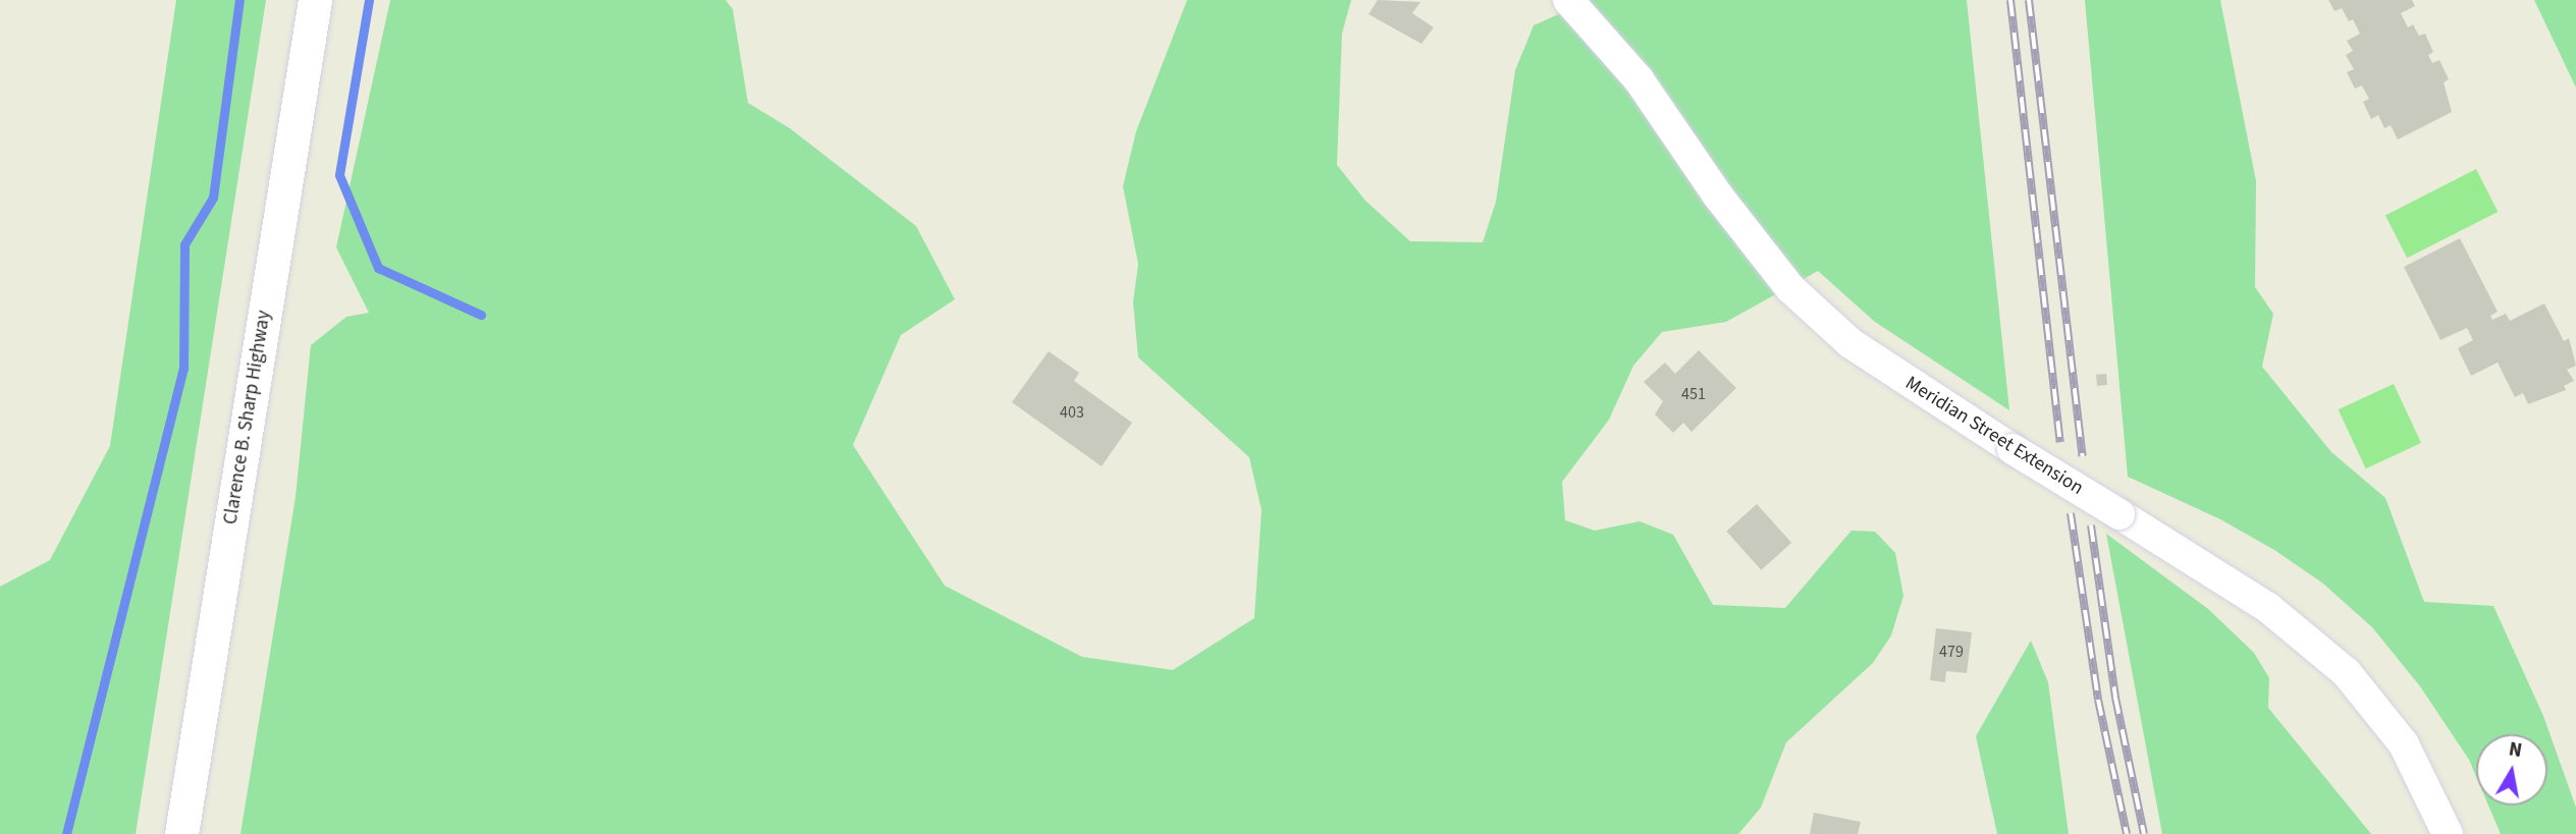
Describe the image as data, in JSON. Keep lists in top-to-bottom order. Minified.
{"streets":{"main road":["Clarence B. Sharp Highway"],"street":["Meridian Street Extension"]},"house_numbers":["451","403","479"],"north":"top"}
